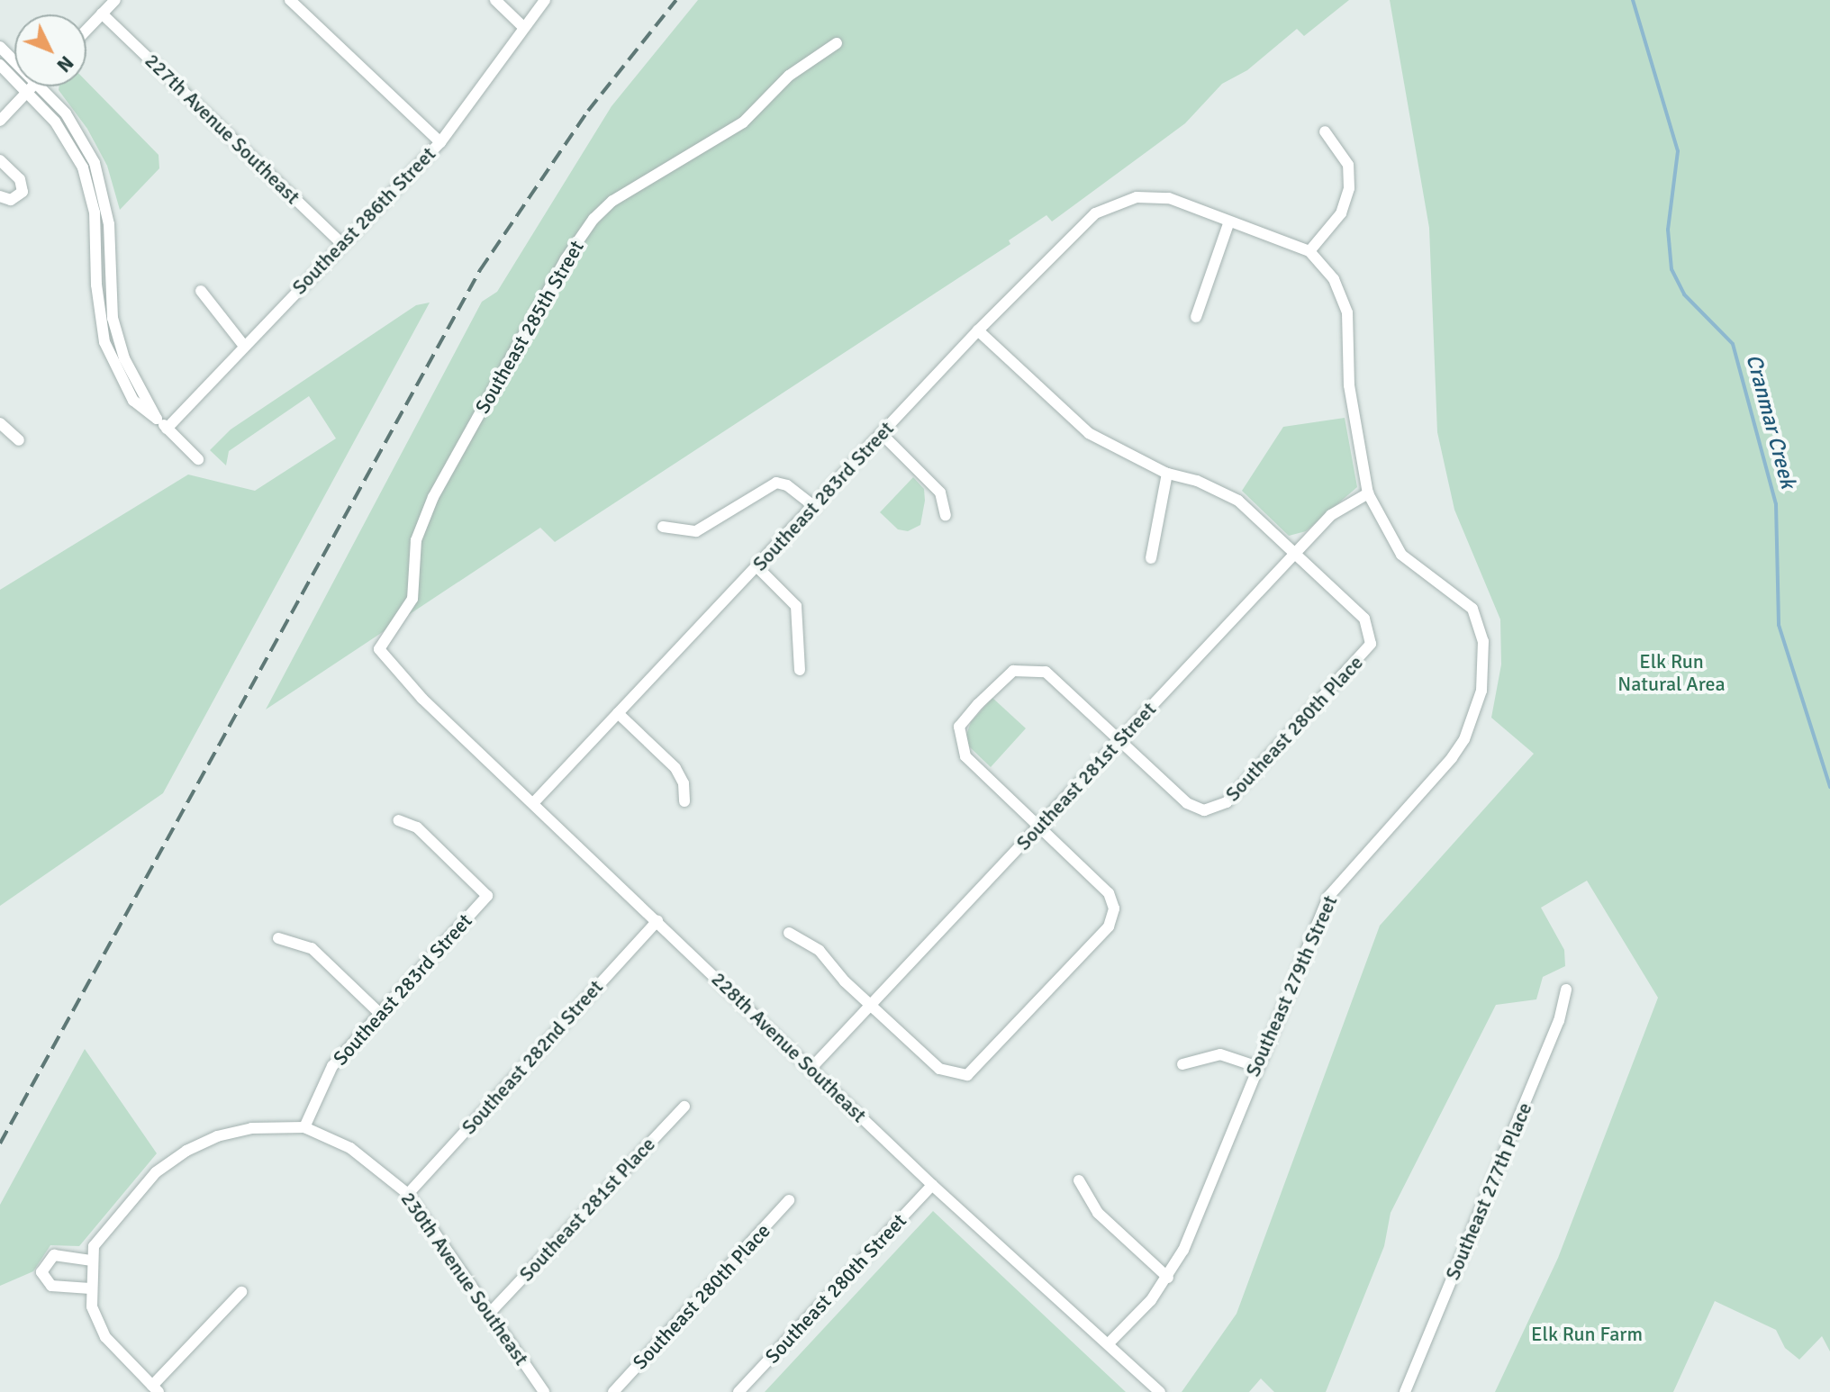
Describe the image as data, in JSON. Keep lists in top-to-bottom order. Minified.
{"streets":{"street":["227th Avenue Southeast","Southeast 286th Street","Southeast 285th Street","Southeast 283rd Street","Southeast 280th Place","Southeast 281st Street","Southeast 279th Street","228th Avenue Southeast","Southeast 282nd Street","Southeast 277th Place","Southeast 281st Place","230th Avenue Southeast","Southeast 280th Street"]},"crossings":[["227th Avenue Southeast","Southeast 286th Street"],["Southeast 285th Street","228th Avenue Southeast"],["Southeast 283rd Street","228th Avenue Southeast"],["Southeast 283rd Street","230th Avenue Southeast"],["Southeast 280th Place","Southeast 281st Street"],["Southeast 281st Street","Southeast 279th Street"],["Southeast 281st Street","228th Avenue Southeast"],["Southeast 279th Street","228th Avenue Southeast"],["228th Avenue Southeast","Southeast 282nd Street"],["228th Avenue Southeast","Southeast 280th Street"],["Southeast 282nd Street","230th Avenue Southeast"],["Southeast 281st Place","230th Avenue Southeast"]],"water":["Cranmar Creek"],"parks":["Elk Run Natural Area","Elk Run Farm"],"north":"bottom right"}
